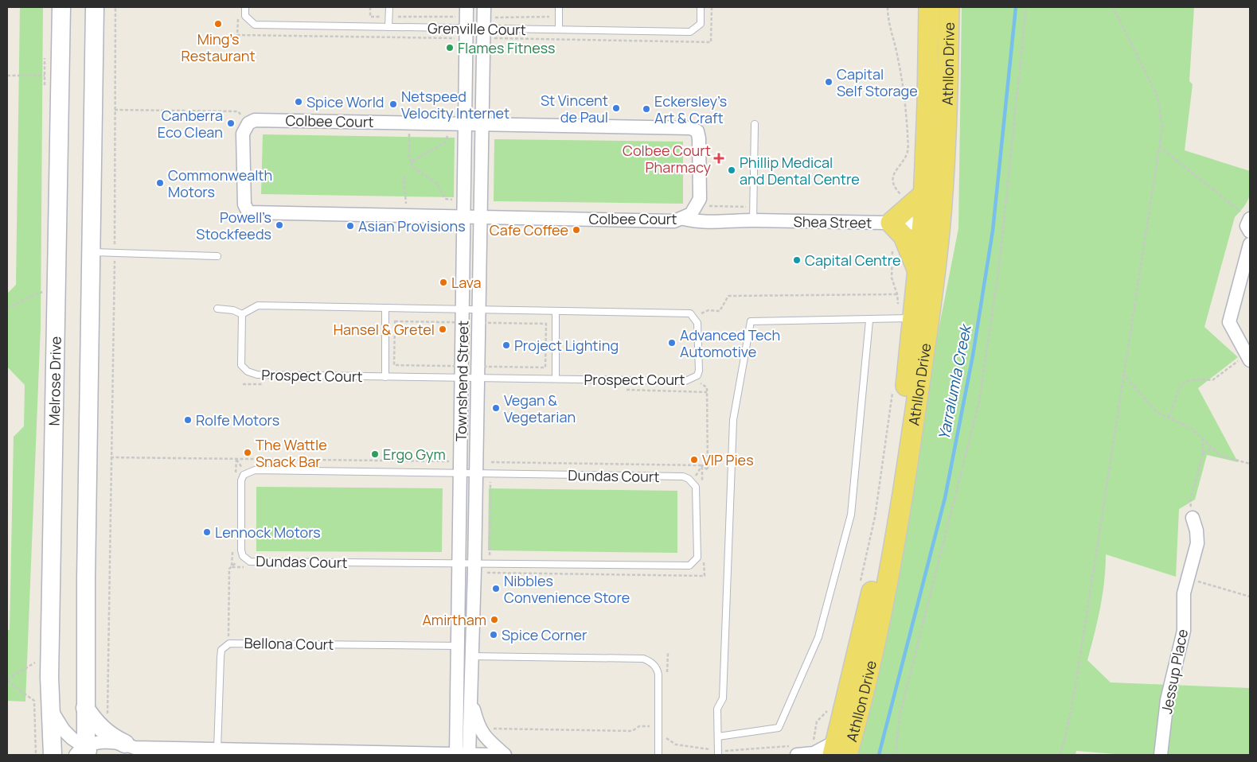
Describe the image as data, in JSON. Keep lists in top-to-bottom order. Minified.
{"streets":{"main road":["Athllon Drive","Melrose Drive"],"street":["Colbee Court","Shea Street","Townshend Street","Jessup Place"],"lane":["Grenville Court","Prospect Court","Dundas Court","Bellona Court"]},"crossings":[["Grenville Court","Townshend Street"],["Athllon Drive","Shea Street"],["Colbee Court","Shea Street"],["Colbee Court","Townshend Street"],["Prospect Court","Townshend Street"],["Townshend Street","Dundas Court"],["Townshend Street","Bellona Court"]],"water":["Yarralumla Creek"],"places":{"other":["Ming’s Restaurant","Flames Fitness","Capital Self Storage","Spice World","Netspeed Velocity Internet","St Vincent de Paul","Eckersley’s Art & Craft","Canberra Eco Clean","Phillip Medical and Dental Centre","Commonwealth Motors","Powell’s Stockfeeds","Asian Provisions","Cafe Coffee","Capital Centre","Lava","Hansel & Gretel","Advanced Tech Automotive","Project Lighting","Vegan & Vegetarian","Rolfe Motors","The Wattle Snack Bar","Ergo Gym","VIP Pies","Lennock Motors","Nibbles Convenience Store","Amirtham","Spice Corner"],"health":["Colbee Court Pharmacy"]}}
